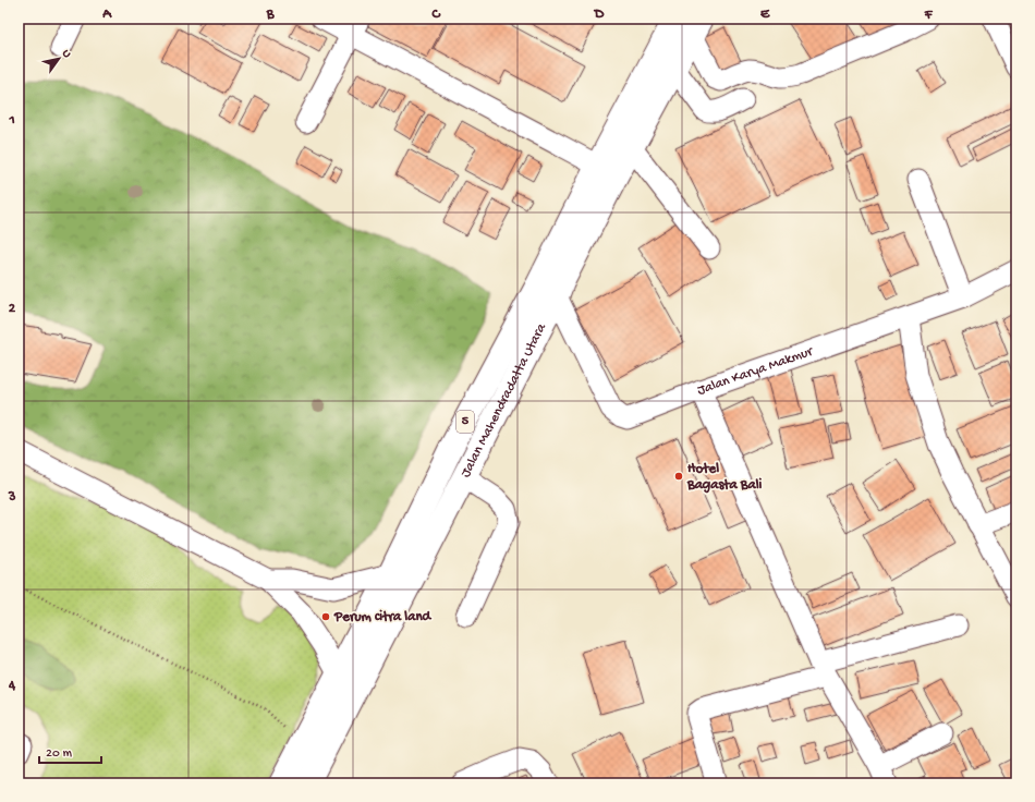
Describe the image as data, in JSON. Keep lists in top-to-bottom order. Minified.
{"streets":{"highway":["Jalan Mahendradatta Utara","5"],"street":["Jalan Karya Makmur"]},"crossings":[["Jalan Karya Makmur","Jalan Mahendradatta Utara"]],"places":["Hotel Bagasta Bali","Perum citra land"],"scale_bar":"20 m","north":"top right","grid":{"columns":["A","B","C","D","E","F"],"rows":["1","2","3","4"]}}
